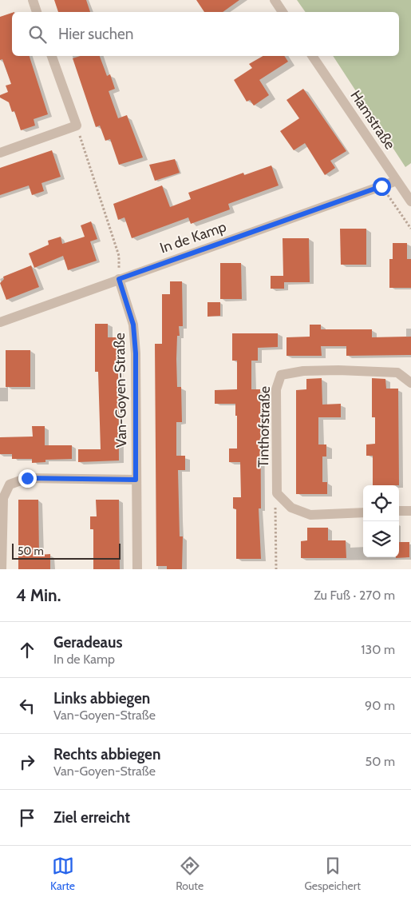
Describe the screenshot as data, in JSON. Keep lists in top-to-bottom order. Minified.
{"streets":{"street":["Hamstraße","In de Kamp","Van-Goyen-Straße","Tinthofstraße"]},"crossings":[["Hamstraße","In de Kamp"],["In de Kamp","Van-Goyen-Straße"]],"scale_bar":"50 m","page":{"search":"Hier suchen","scale":"50 m","heading":["4 Min.","Zu Fuß · 270 m"],"list":[["Geradeaus","In de Kamp","130 m"],["Links abbiegen","Van-Goyen-Straße","90 m"],["Rechts abbiegen","Van-Goyen-Straße","50 m"],"Ziel erreicht"],"nav":["Karte","Route","Gespeichert"]}}
